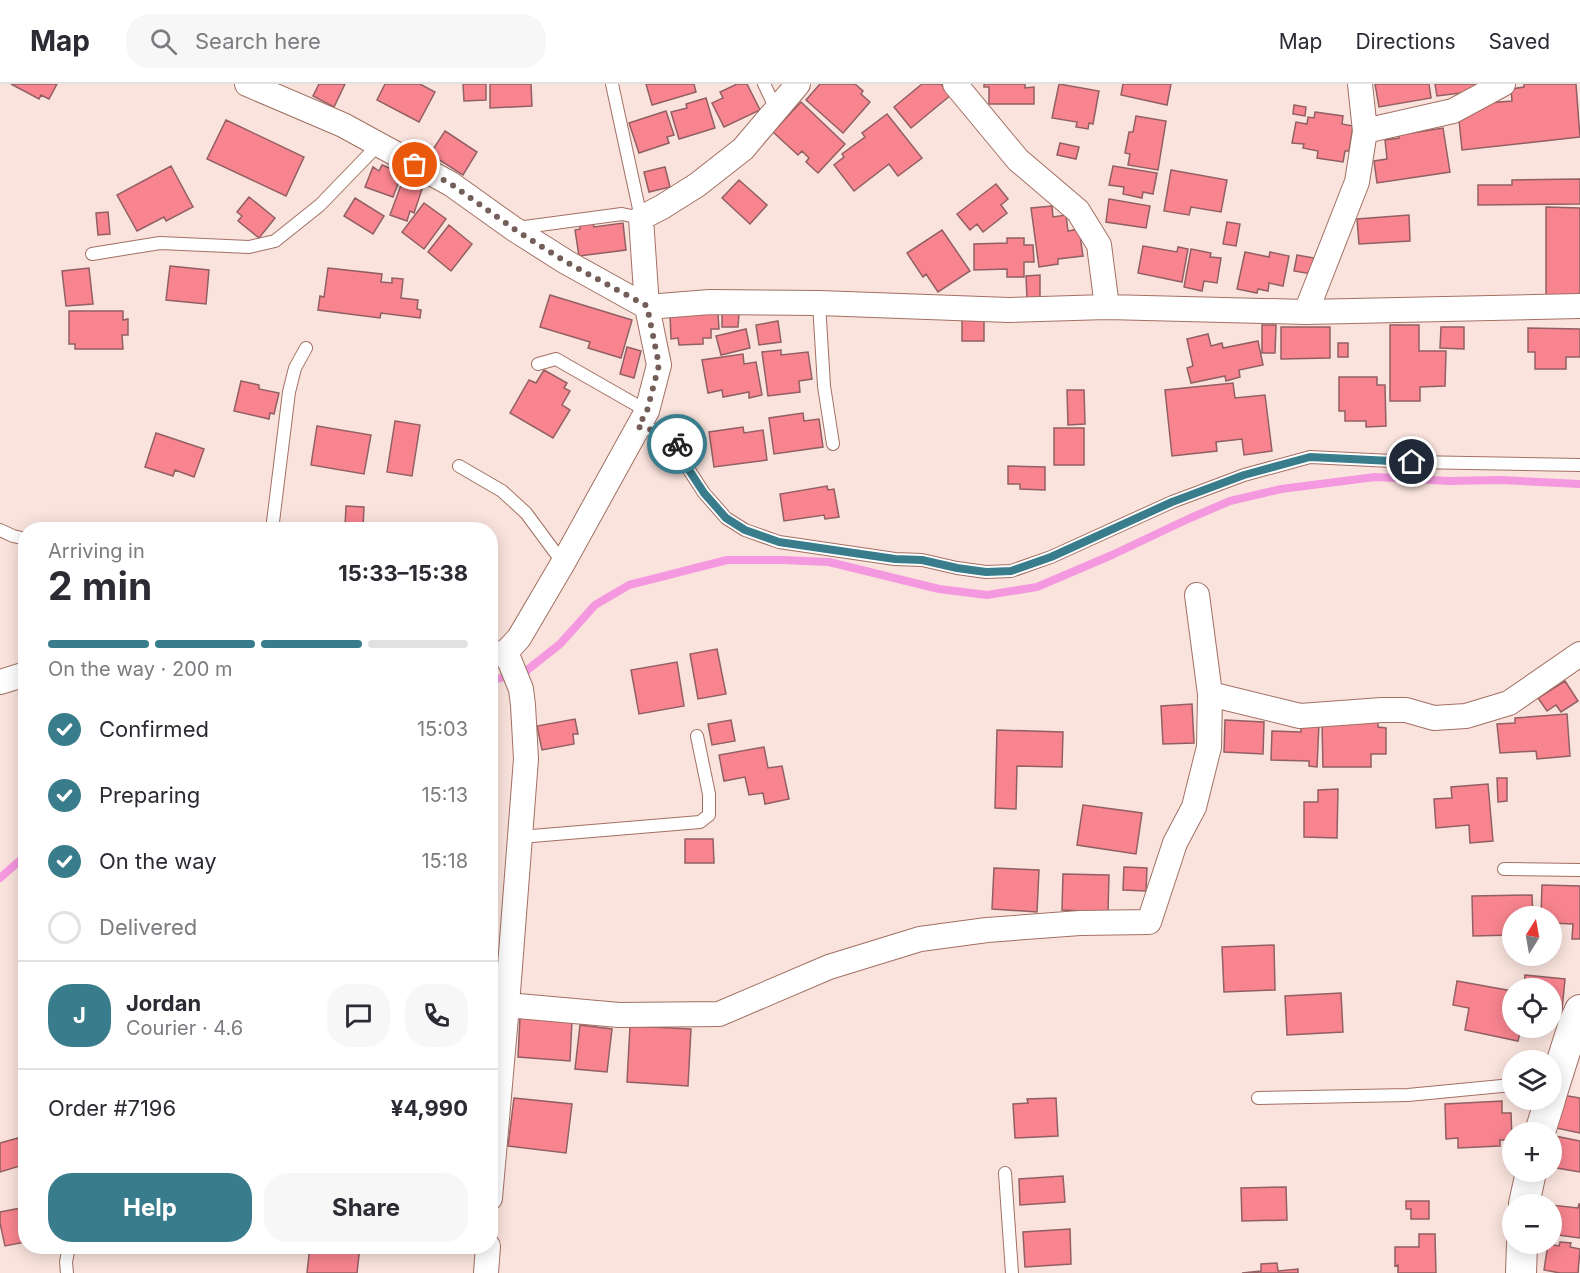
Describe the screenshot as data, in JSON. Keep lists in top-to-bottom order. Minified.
{"north":"top","page":{"header":"Map","search":"Search here","nav":["Map","Directions","Saved"],"heading":["2 min","Arriving in","15:33–15:38"],"panel":["Jordan","Courier · 4.6","Order #7196","¥4,990"],"bar":"On the way · 200 m","list":[["Confirmed","15:03"],["Preparing","15:13"],["On the way","15:18"],"Delivered"],"map_buttons":["+","−"],"round":"J","buttons":["Help","Share"]}}
